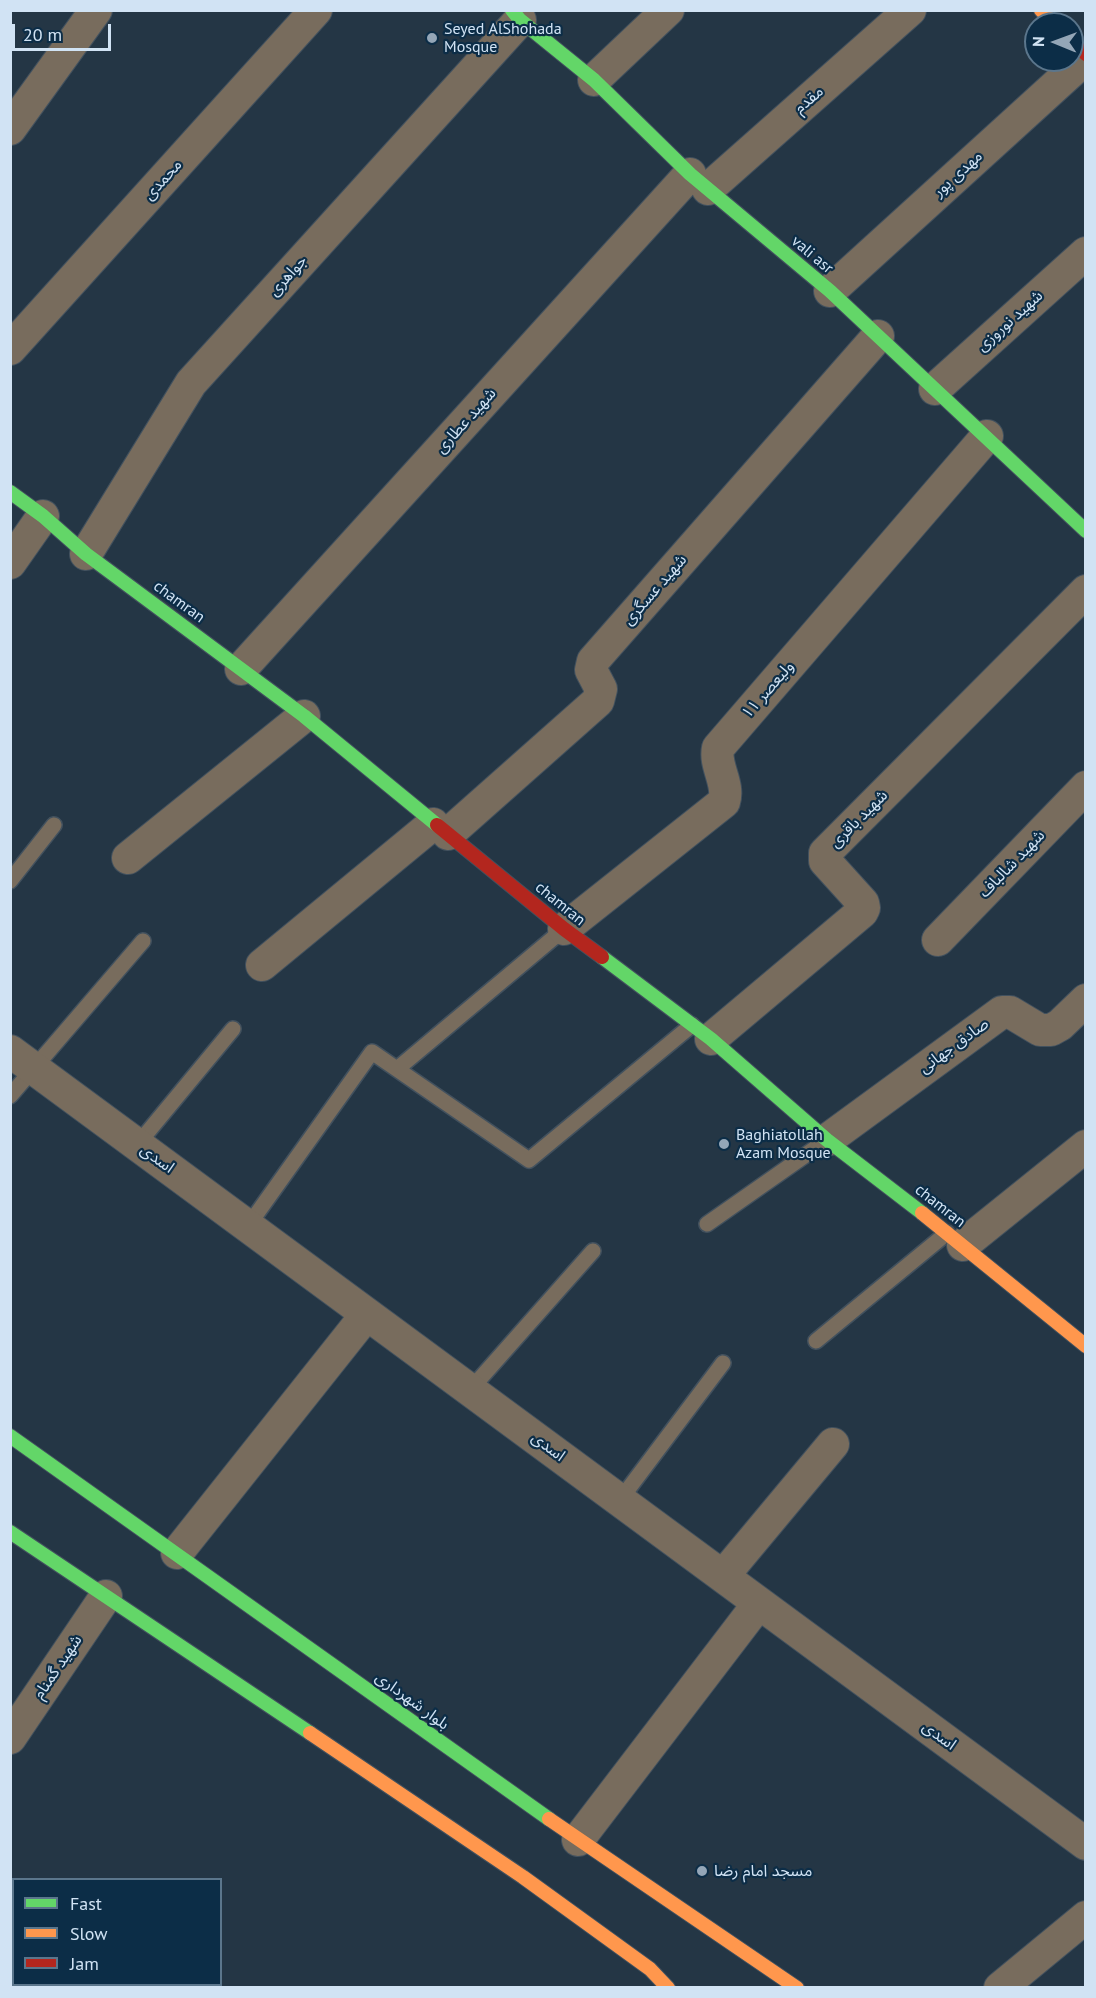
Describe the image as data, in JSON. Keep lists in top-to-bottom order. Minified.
{"streets":{"street":["مقدم","مهدی پور","محمدی","vali asr","جواهری","شهید نوروزی","شهید عطاری","شهید عسگری","chamran","ولیعصر ۱۱","شهید باقری","شهید شالباف","صادق جهانی","اسدی","شهید گمنام","بلوار شهرداری"]},"crossings":[["مقدم","vali asr"],["مقدم","شهید عطاری"],["مهدی پور","vali asr"],["vali asr","جواهری"],["vali asr","شهید نوروزی"],["vali asr","شهید عطاری"],["vali asr","شهید عسگری"],["vali asr","ولیعصر ۱۱"],["جواهری","chamran"],["شهید عطاری","chamran"],["شهید عسگری","chamran"],["chamran","ولیعصر ۱۱"],["chamran","شهید باقری"],["chamran","صادق جهانی"]],"places":["Seyed AlShohada Mosque","Baghiatollah Azam Mosque","مسجد امام رضا"],"legend":["Fast","Slow","Jam"],"scale_bar":"20 m","north":"left"}
